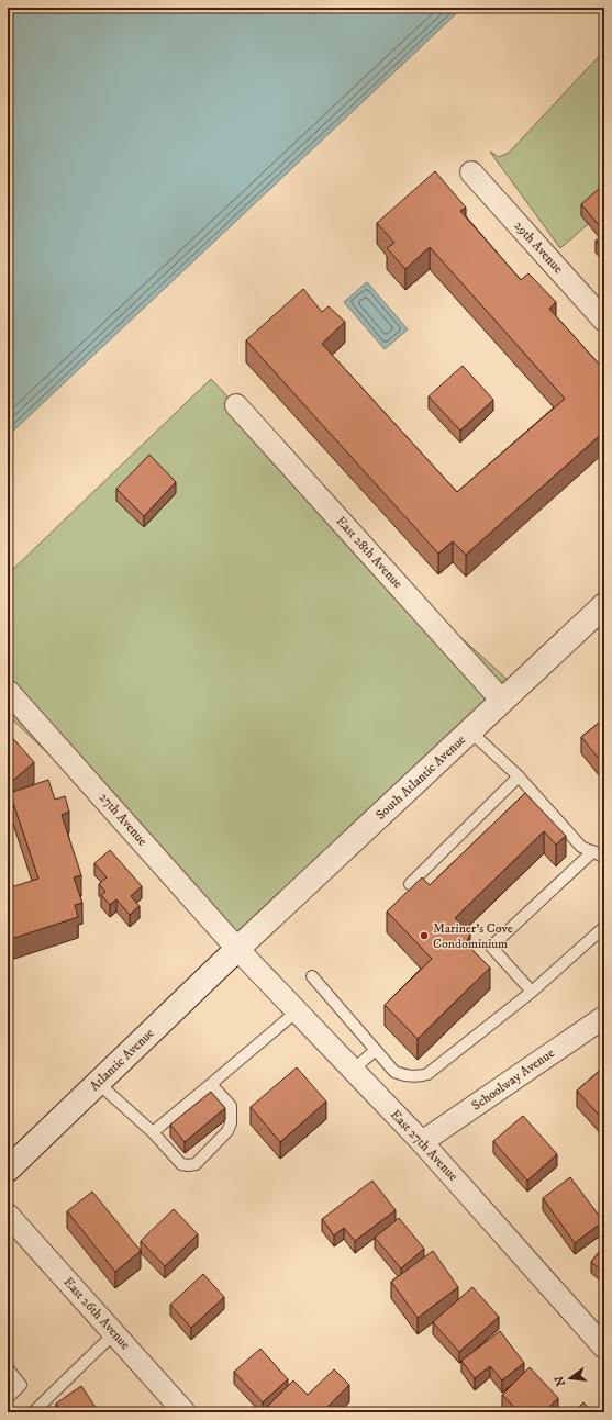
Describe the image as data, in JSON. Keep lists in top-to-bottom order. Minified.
{"streets":{"street":["29th Avenue","East 28th Avenue","South Atlantic Avenue","27th Avenue","Atlantic Avenue","Schoolway Avenue","East 27th Avenue","East 26th Avenue"]},"crossings":[["East 28th Avenue","South Atlantic Avenue"],["South Atlantic Avenue","27th Avenue"],["South Atlantic Avenue","Atlantic Avenue"],["South Atlantic Avenue","East 27th Avenue"],["27th Avenue","Atlantic Avenue"],["27th Avenue","East 27th Avenue"],["Atlantic Avenue","East 27th Avenue"],["Schoolway Avenue","East 27th Avenue"]],"places":["Mariner's Cove Condominium"],"north":"left"}
